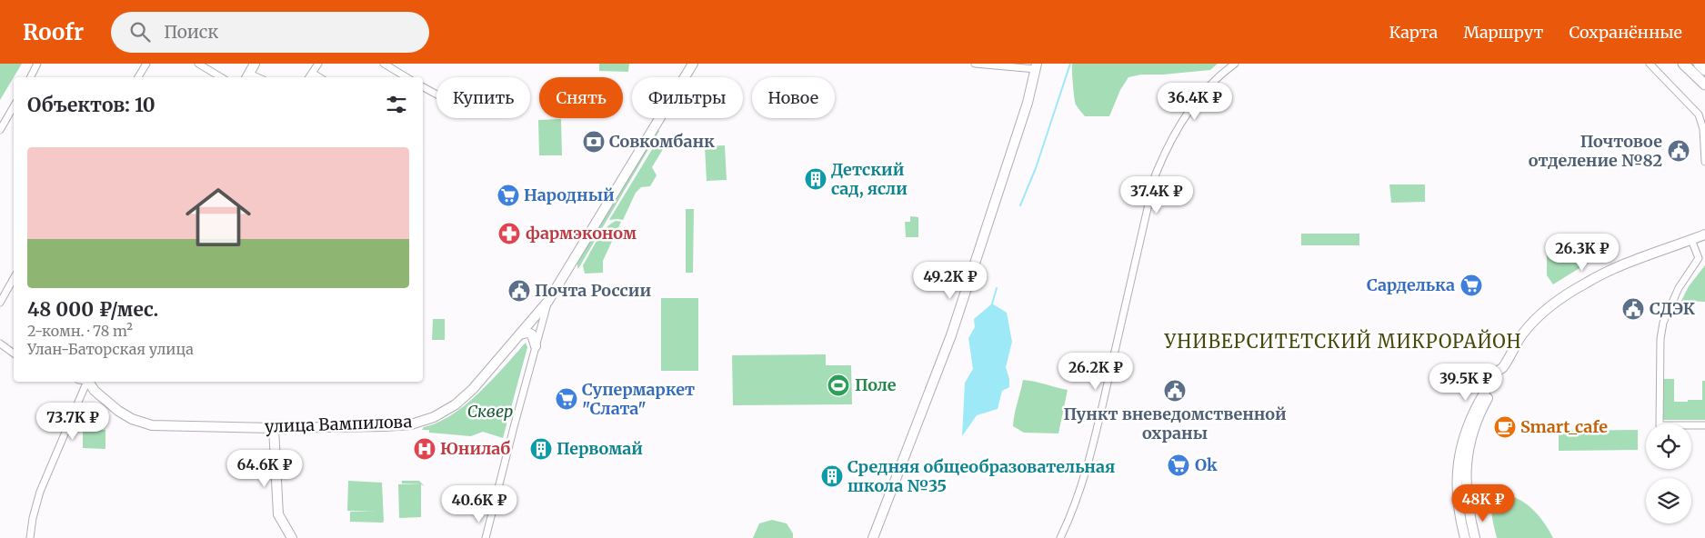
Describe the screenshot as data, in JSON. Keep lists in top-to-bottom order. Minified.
{"streets":{"street":["улица Вампилова"]},"districts":["УНИВЕРСИТЕТСКИЙ МИКРОРАЙОН"],"parks":["Сквер"],"places":{"bank":["Совкомбанк"],"public building":["Почтовое отделение №82","Почта России","СДЭК","Пункт вневедомственной охраны"],"building":["Детский сад, ясли","Первомай","Средняя общеобразовательная школа №35"],"supermarket":["Народный","Сарделька","Супермаркет \"Слата\"","Ok"],"pharmacy":["фармэконом"],"sports":["Поле"],"cafe":["Smart_cafe"],"hospital":["Юнилаб"]},"page":{"header":"Roofr","search":"Поиск","nav":["Карта","Маршрут","Сохранённые"],"chip":["Купить","Снять","Фильтры","Новое"],"heading":"Объектов: 10","price":["36.4K ₽","37.4K ₽","26.3K ₽","49.2K ₽","26.2K ₽","39.5K ₽","73.7K ₽","64.6K ₽","48K ₽","40.6K ₽"],"list":[{"name":"48 000 ₽/мес.","note":"2-комн. · 78 m² · Улан-Баторская улица"}]}}
